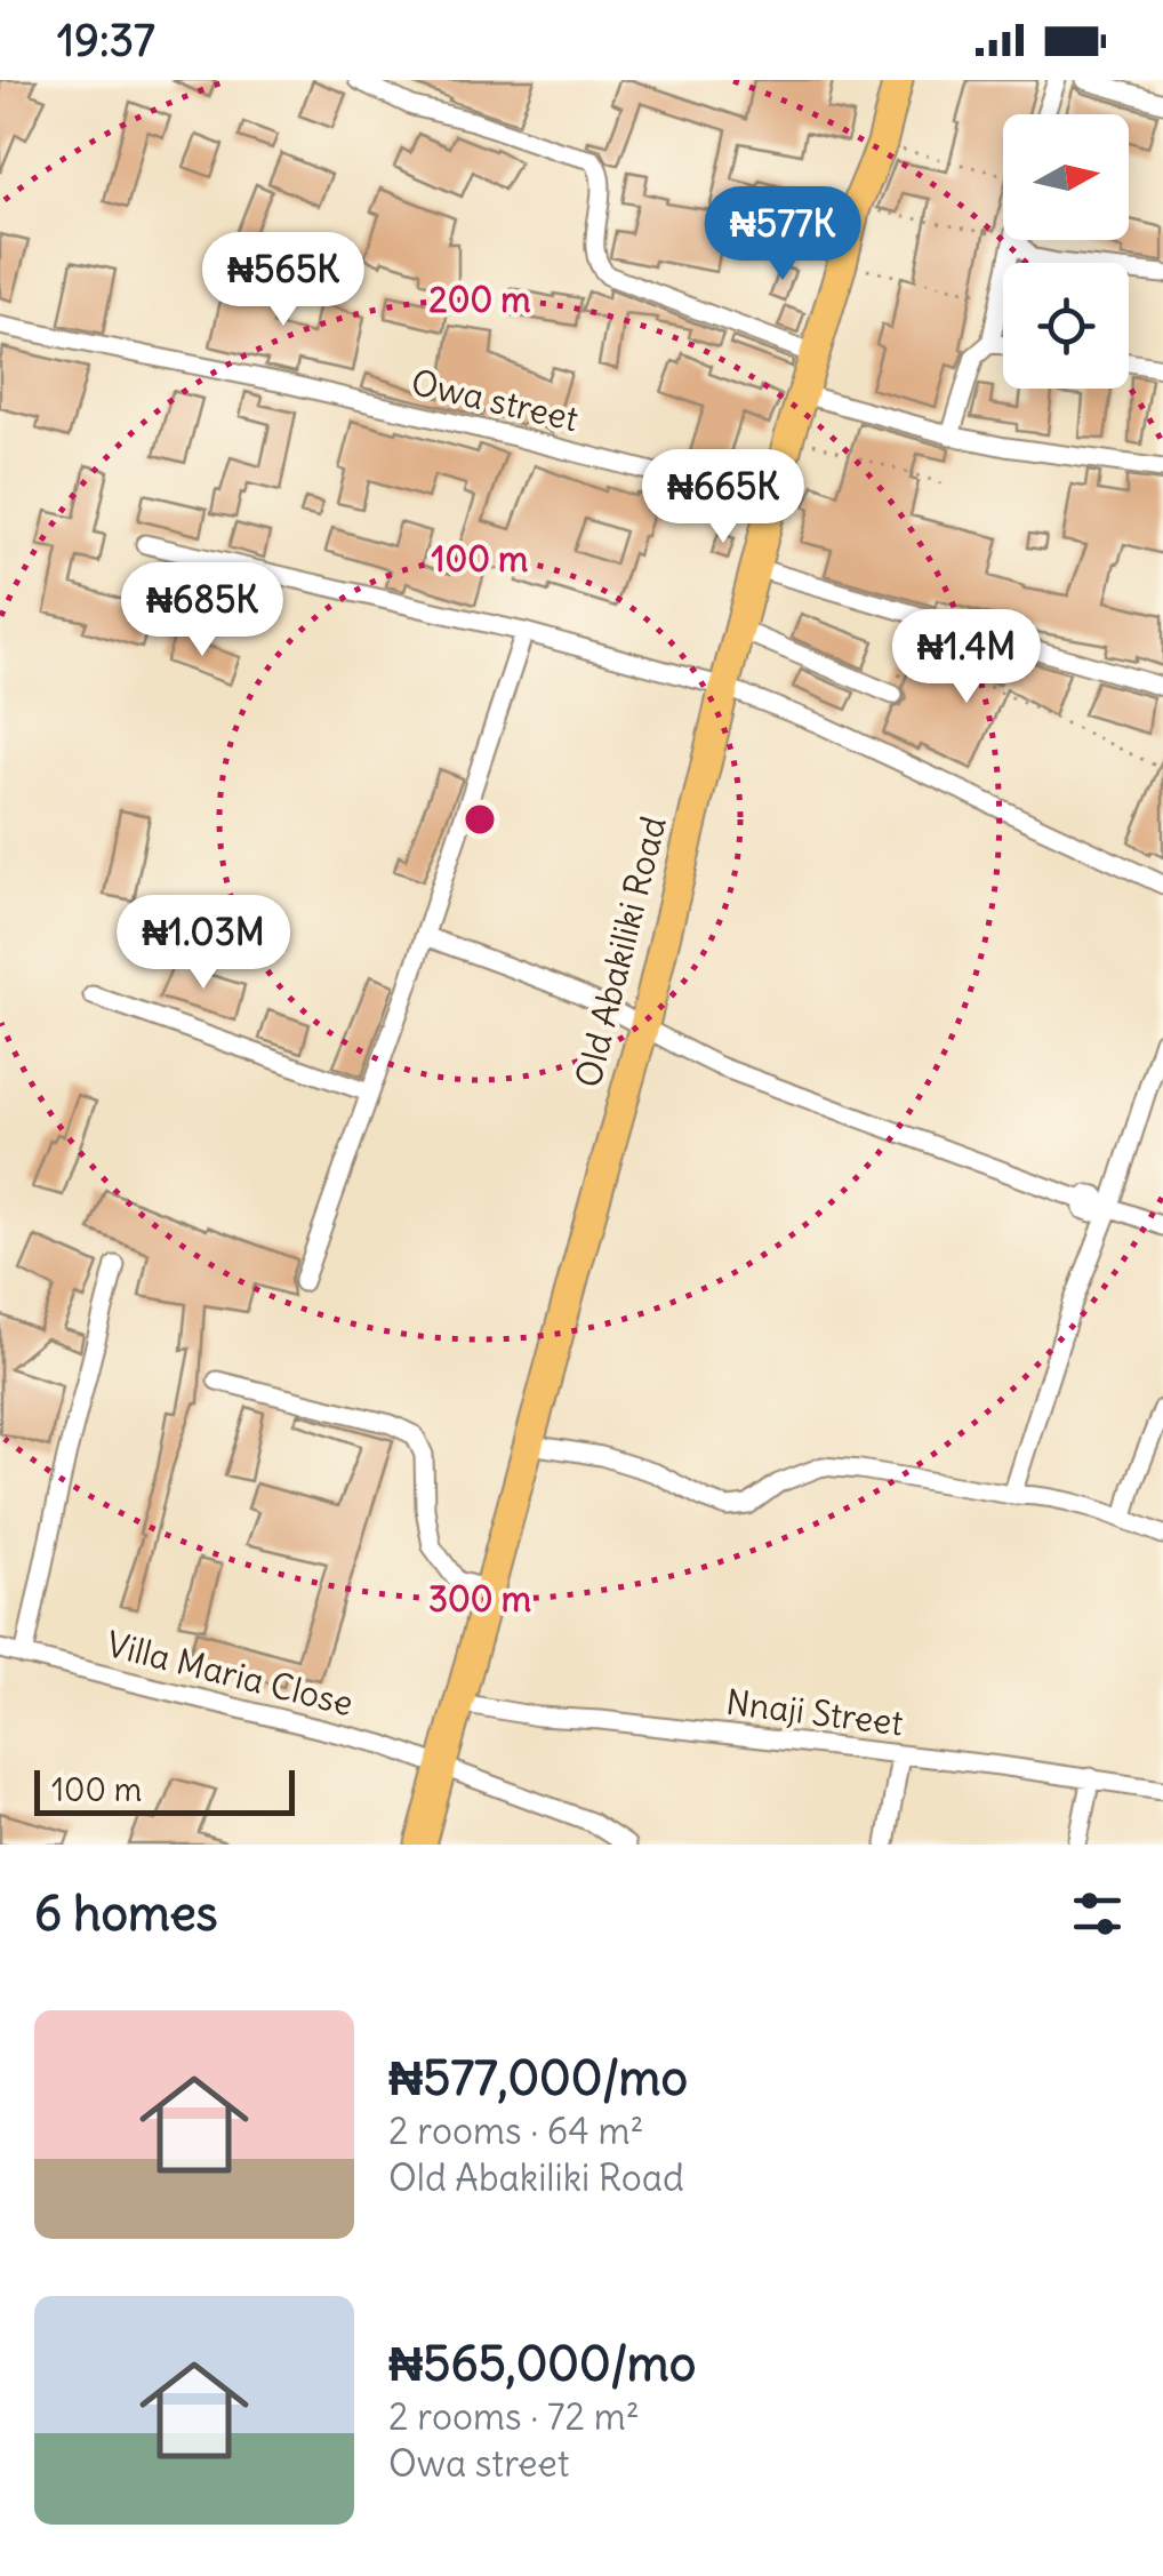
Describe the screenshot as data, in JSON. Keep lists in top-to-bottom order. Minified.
{"streets":{"main road":["Old Abakiliki Road"],"street":["Owa street","Villa Maria Close","Nnaji Street"]},"crossings":[["Owa street","Old Abakiliki Road"],["Old Abakiliki Road","Villa Maria Close"],["Old Abakiliki Road","Nnaji Street"]],"scale_bar":"100 m","north":"right","page":{"status":"19:37","price":["₦577K","₦565K","₦665K","₦685K","₦1.4M","₦1.03M"],"scale":"100 m","heading":"6 homes","list":[{"name":"₦577,000/mo","note":"2 rooms · 64 m² · Old Abakiliki Road"},{"name":"₦565,000/mo","note":"2 rooms · 72 m² · Owa street"}]},"rings":["200 m","100 m","300 m"]}
